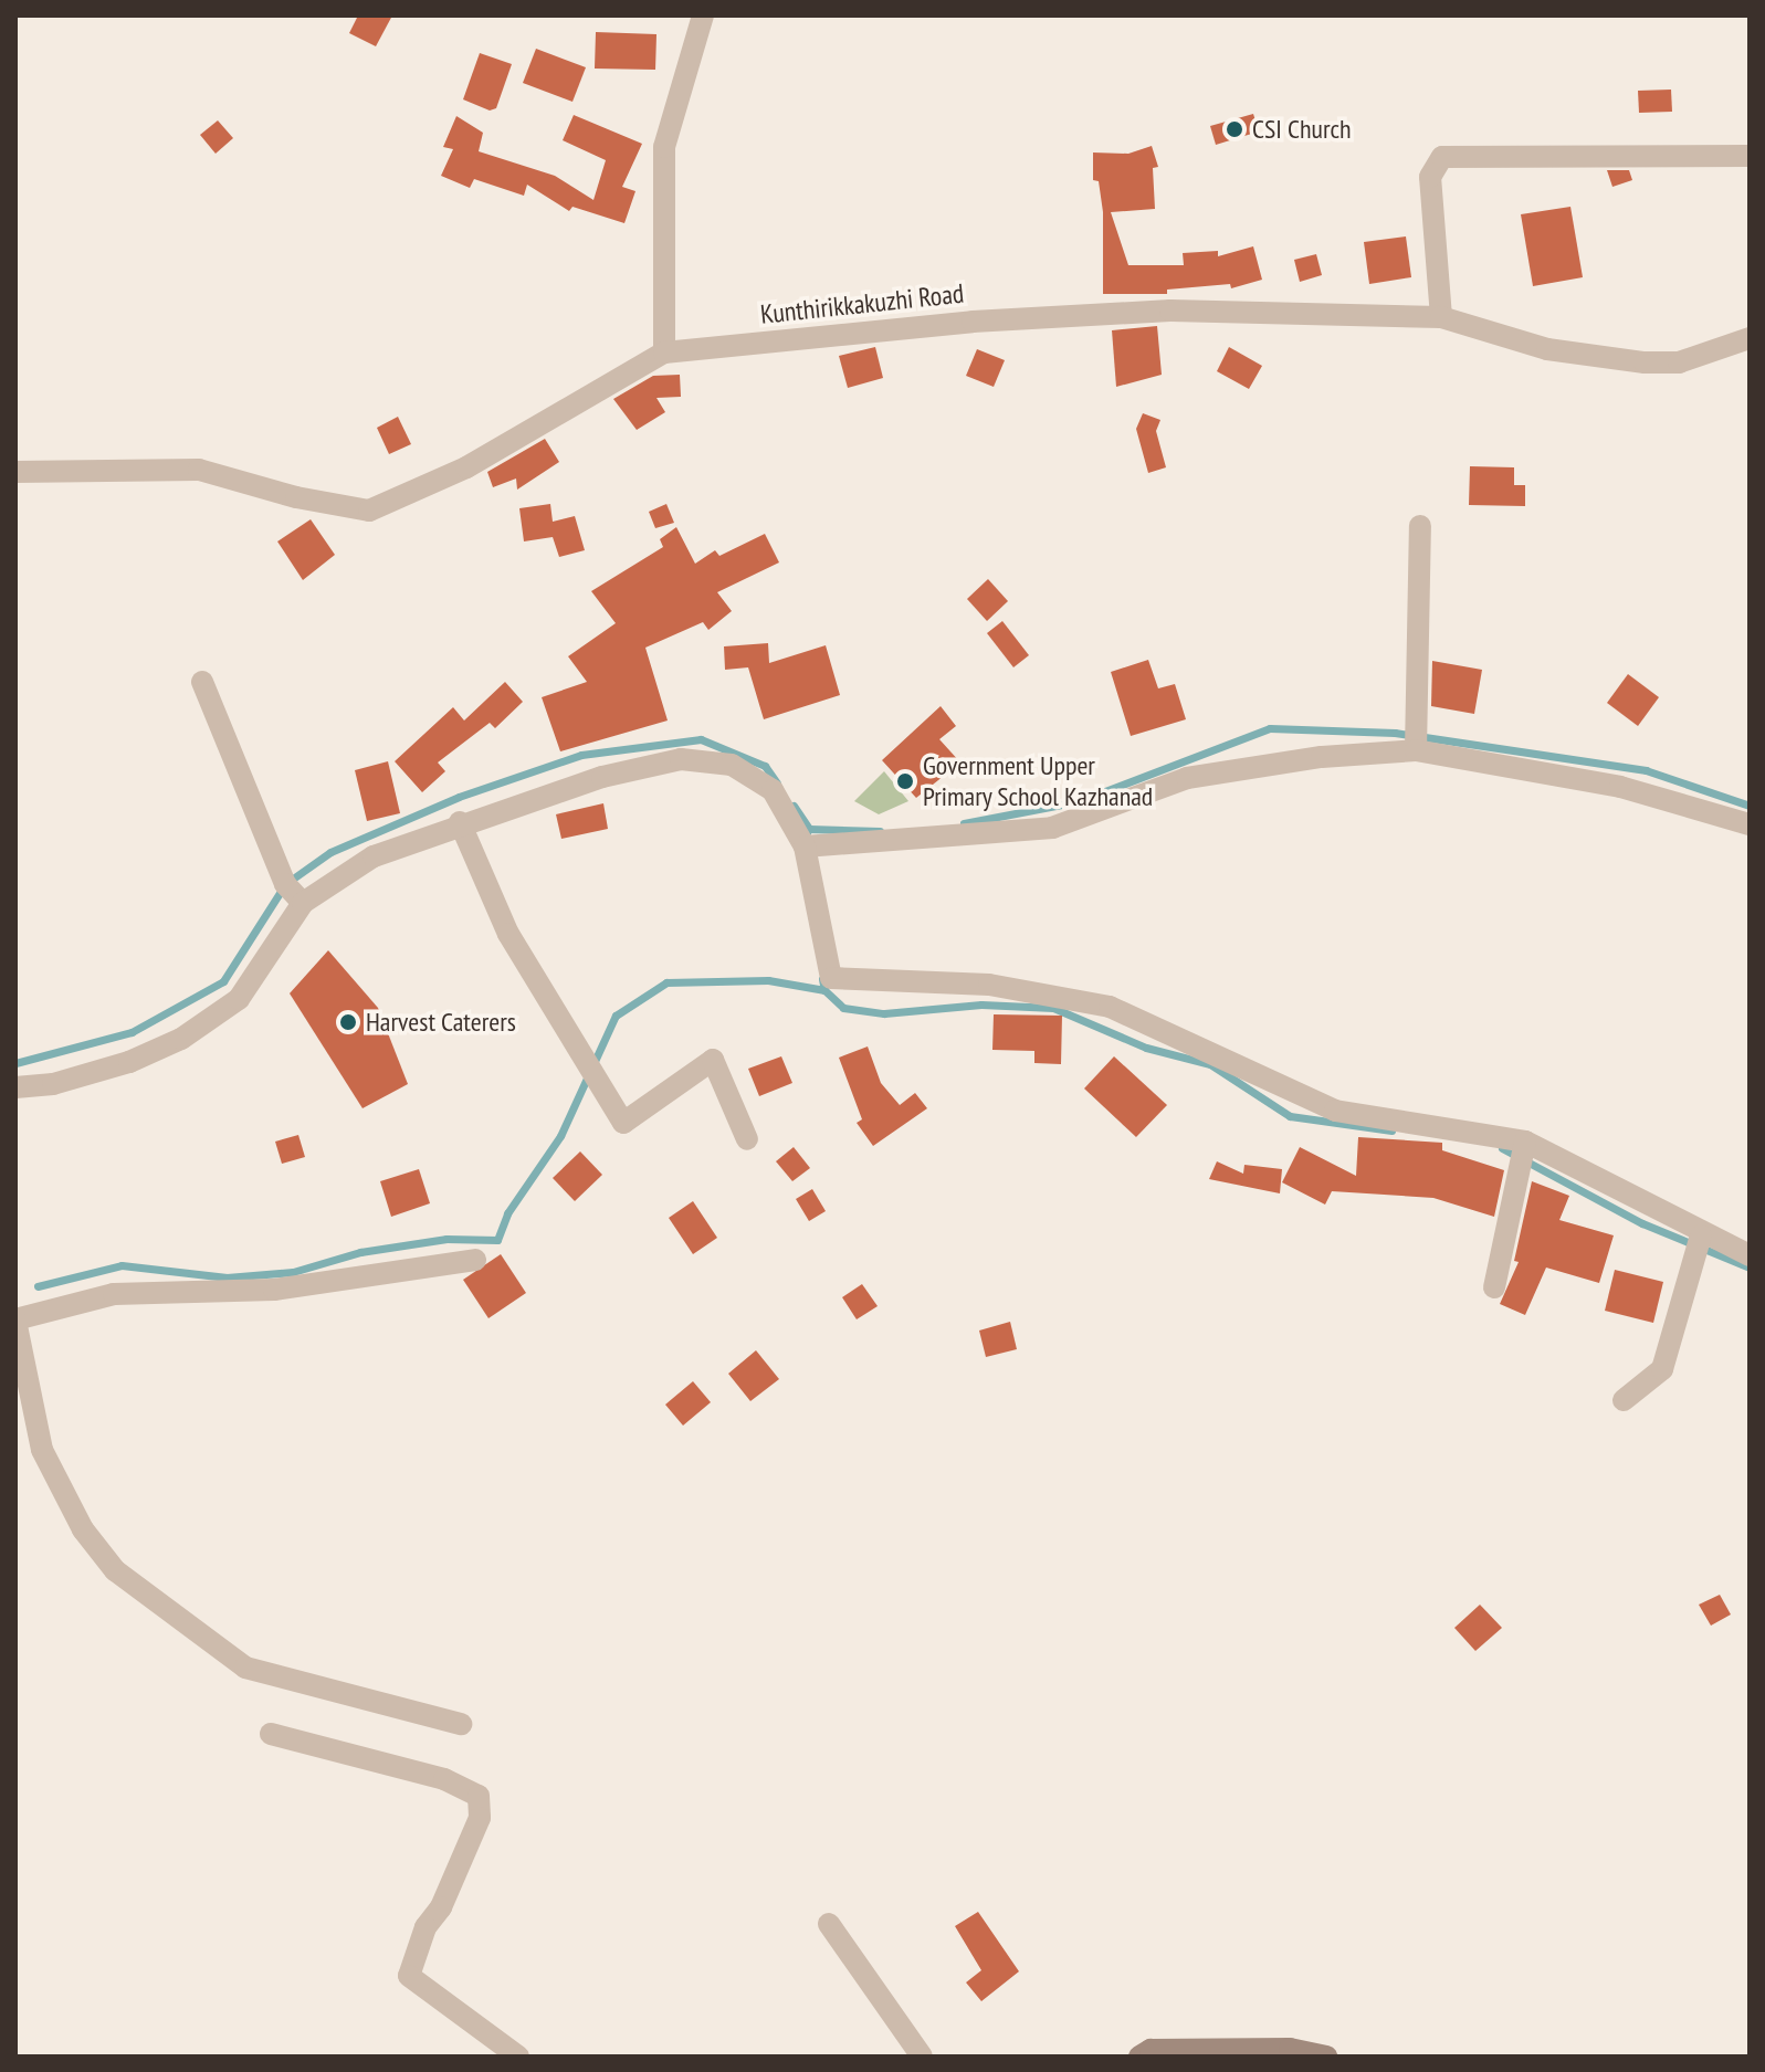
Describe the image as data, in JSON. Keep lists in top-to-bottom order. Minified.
{"streets":{"street":["Kunthirikkakuzhi Road"]},"places":["CSI Church","Government Upper Primary School Kazhanad","Harvest Caterers"]}
